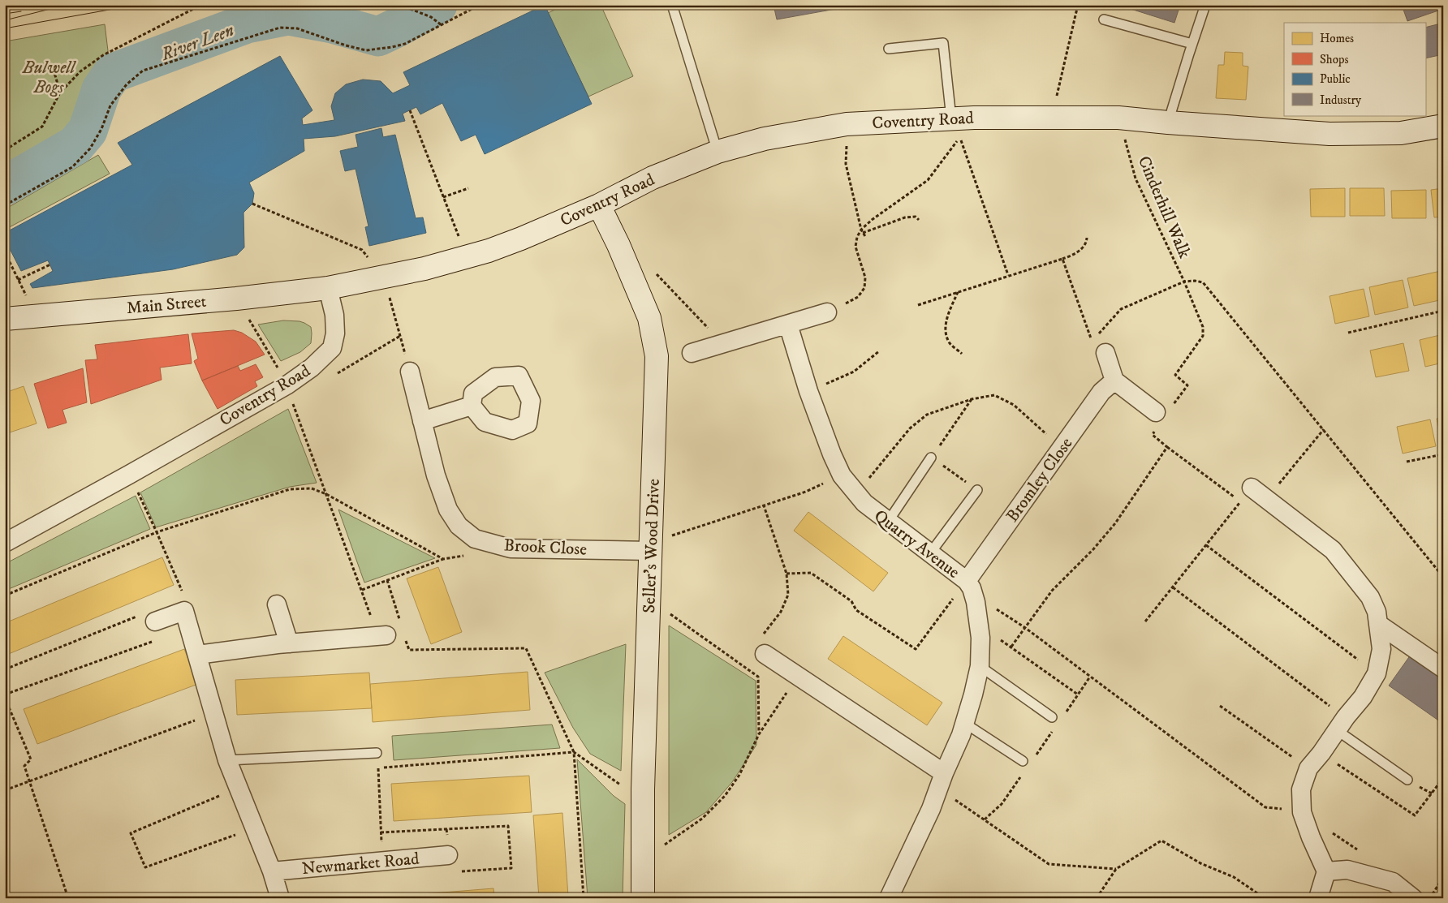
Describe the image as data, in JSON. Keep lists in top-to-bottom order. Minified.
{"streets":{"street":["Coventry Road","Main Street","Bromley Close","Quarry Avenue","Seller's Wood Drive","Brook Close","Newmarket Road"],"path":["Cinderhill Walk"]},"crossings":[["Coventry Road","Cinderhill Walk"],["Coventry Road","Main Street"],["Coventry Road","Seller's Wood Drive"],["Bromley Close","Quarry Avenue"],["Seller's Wood Drive","Brook Close"]],"water":["River Leen"],"parks":["Bulwell Bogs"],"legend":["Homes","Shops","Public","Industry"]}
